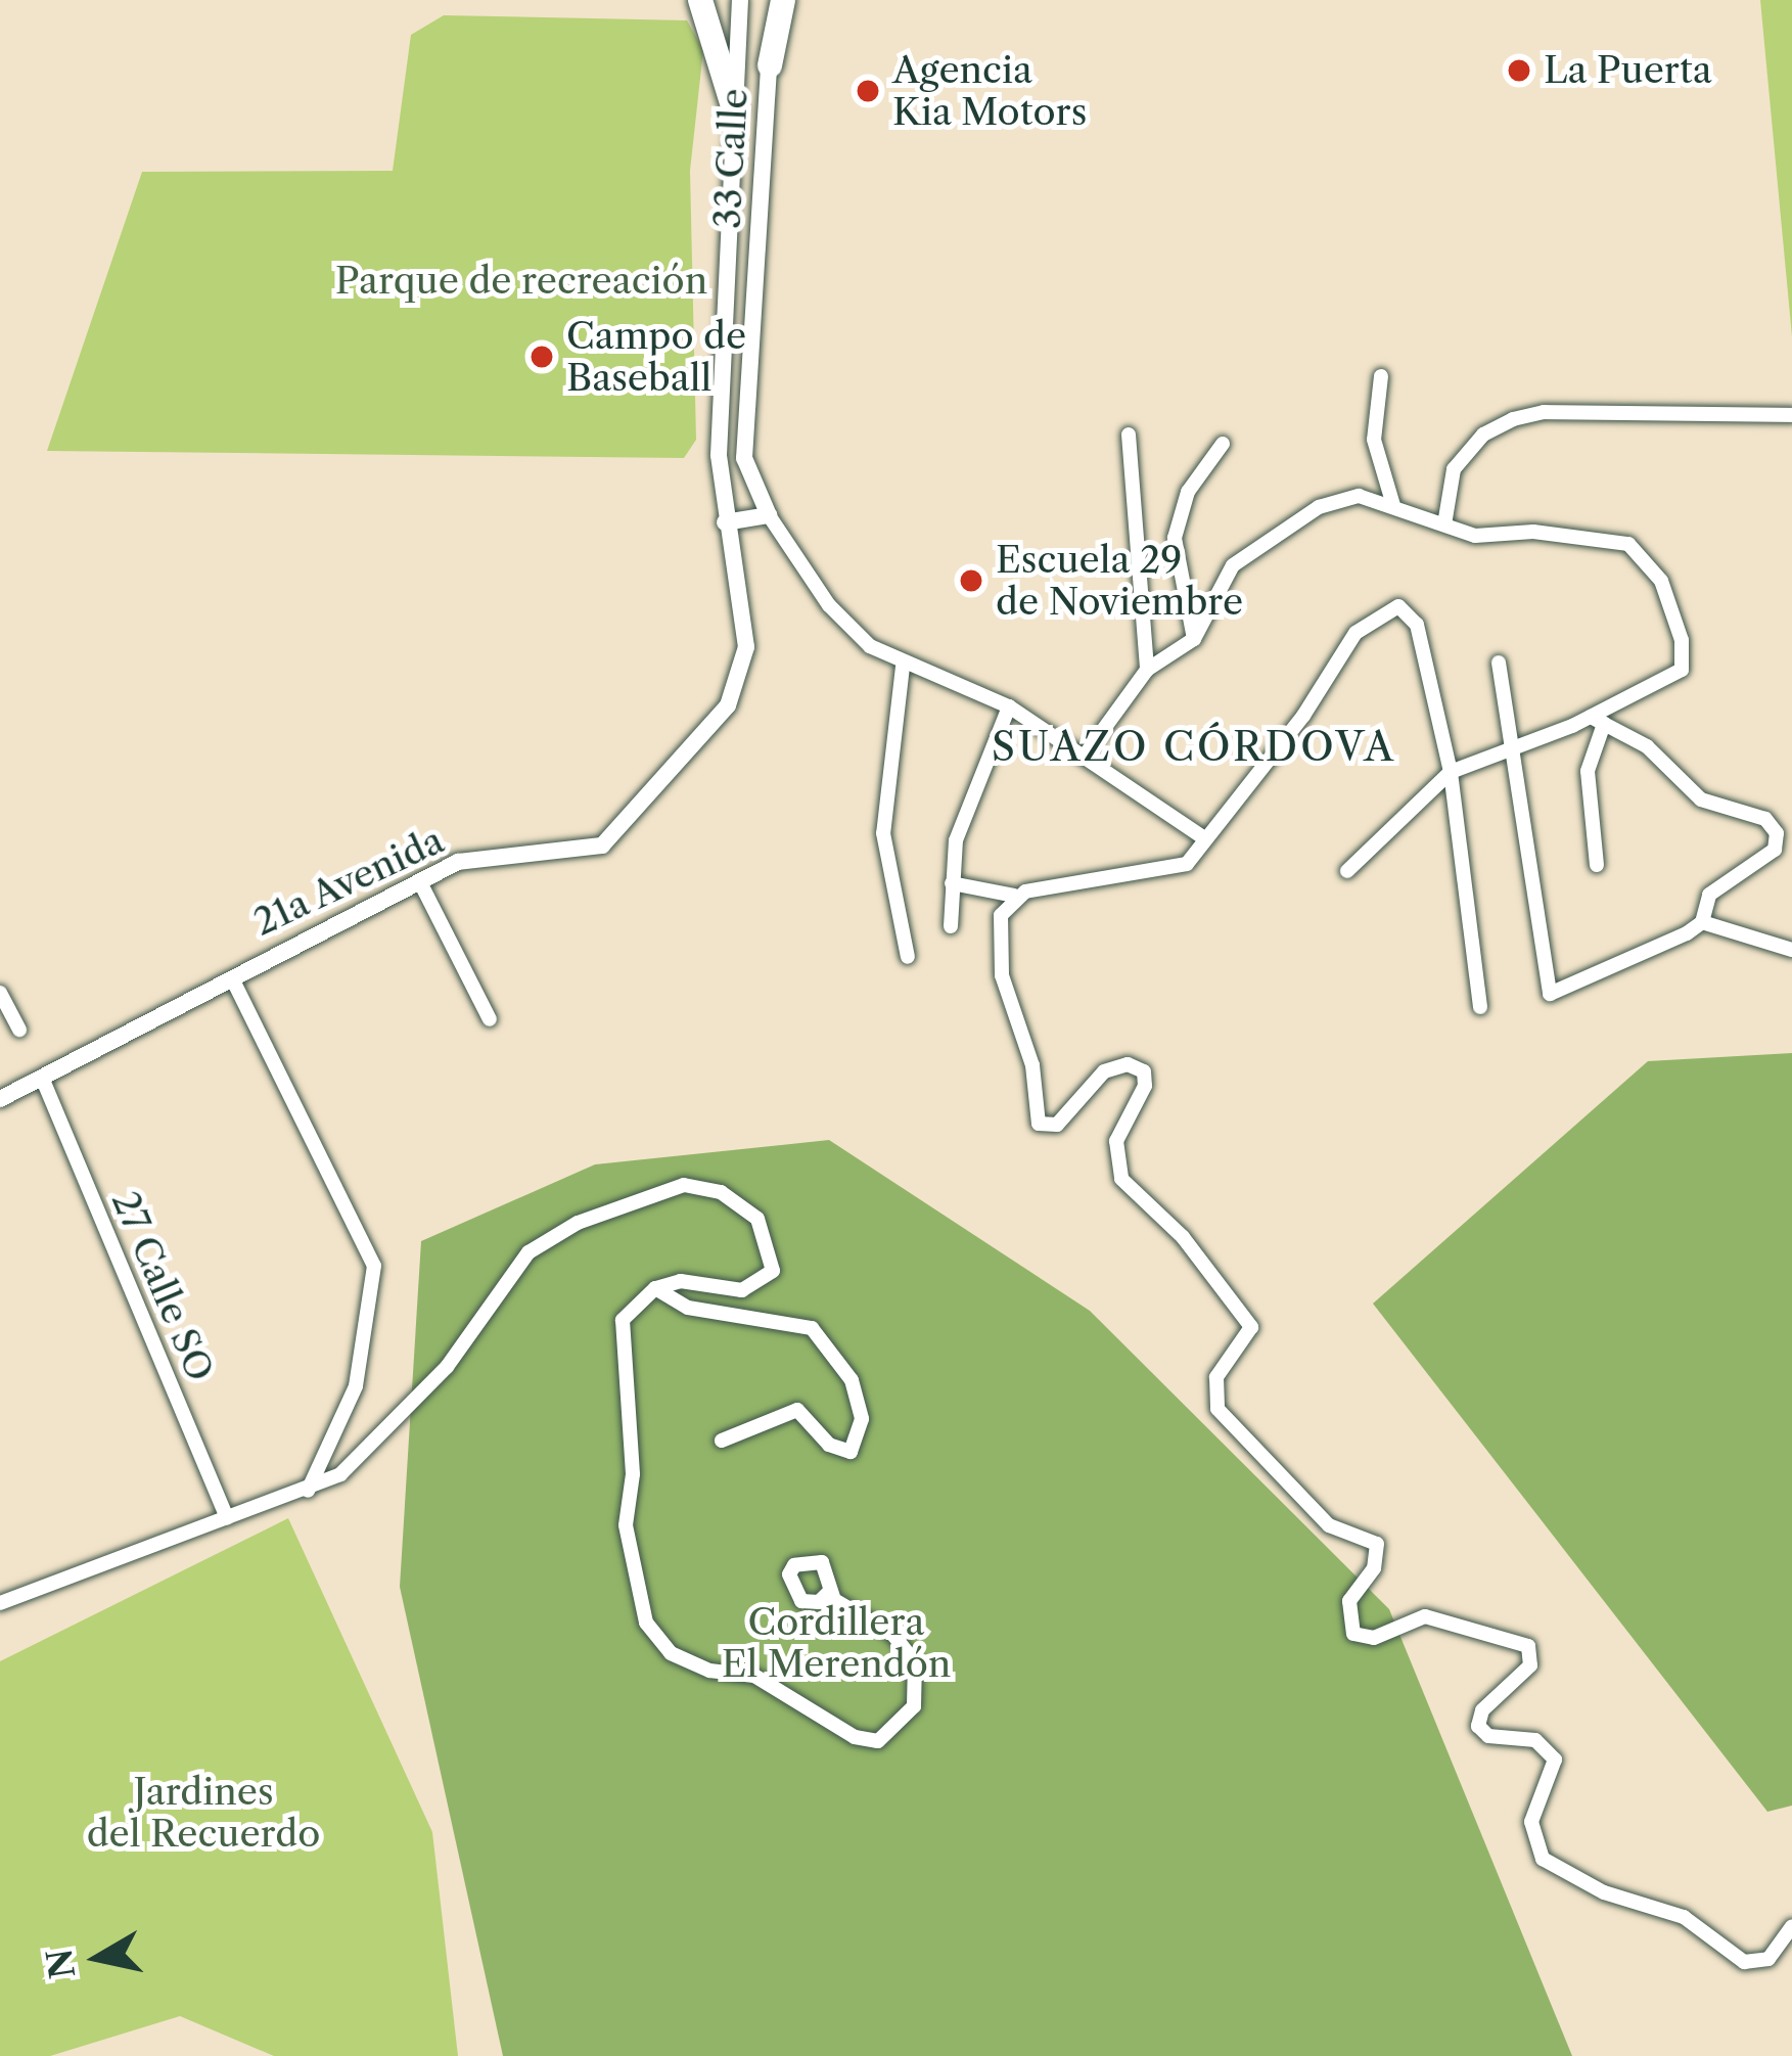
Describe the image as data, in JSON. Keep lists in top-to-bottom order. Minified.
{"streets":{"street":["33 Calle","21a Avenida","27 Calle SO"]},"crossings":[["33 Calle","21a Avenida"],["21a Avenida","27 Calle SO"]],"districts":["SUAZO CÓRDOVA"],"parks":["Parque de recreación","Cordillera El Merendón","Jardines del Recuerdo"],"places":["La Puerta","Agencia Kia Motors","Campo de Baseball","Escuela 29 de Noviembre"],"north":"left"}
